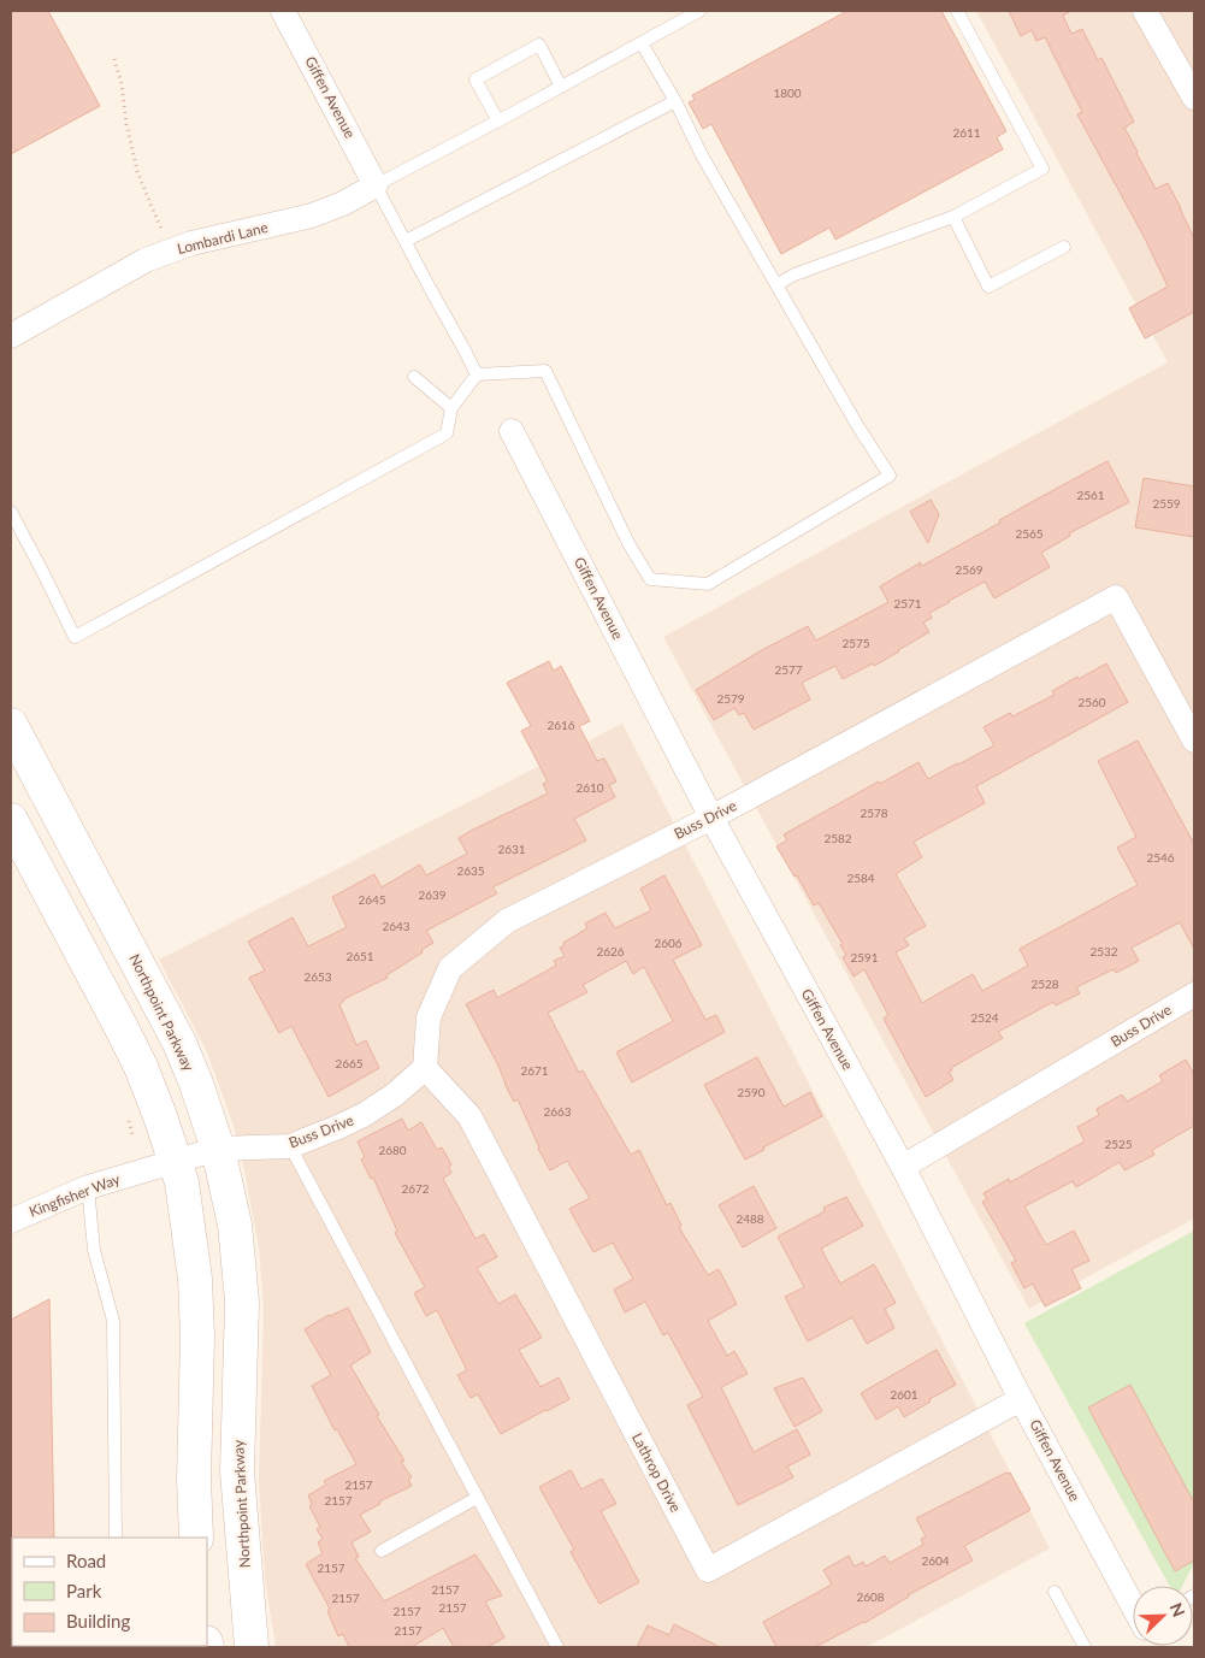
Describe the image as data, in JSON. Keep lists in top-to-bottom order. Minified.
{"streets":{"street":["Giffen Avenue","Lombardi Lane","Buss Drive","Northpoint Parkway","Kingfisher Way","Lathrop Drive"]},"crossings":[["Giffen Avenue","Lombardi Lane"],["Giffen Avenue","Buss Drive"],["Giffen Avenue","Lathrop Drive"],["Buss Drive","Northpoint Parkway"],["Buss Drive","Kingfisher Way"],["Buss Drive","Lathrop Drive"]],"house_numbers":["1800","2611","2561","2559","2565","2569","2571","2575","2577","2579","2560","2616","2610","2578","2582","2631","2546","2635","2584","2639","2645","2643","2606","2626","2532","2651","2591","2653","2528","2524","2665","2671","2590","2663","2525","2680","2672","2488","2601","2157","2157","2604","2157","2157","2608","2157","2157","2157","2157"],"legend":["Road","Park","Building"],"north":"top right"}
